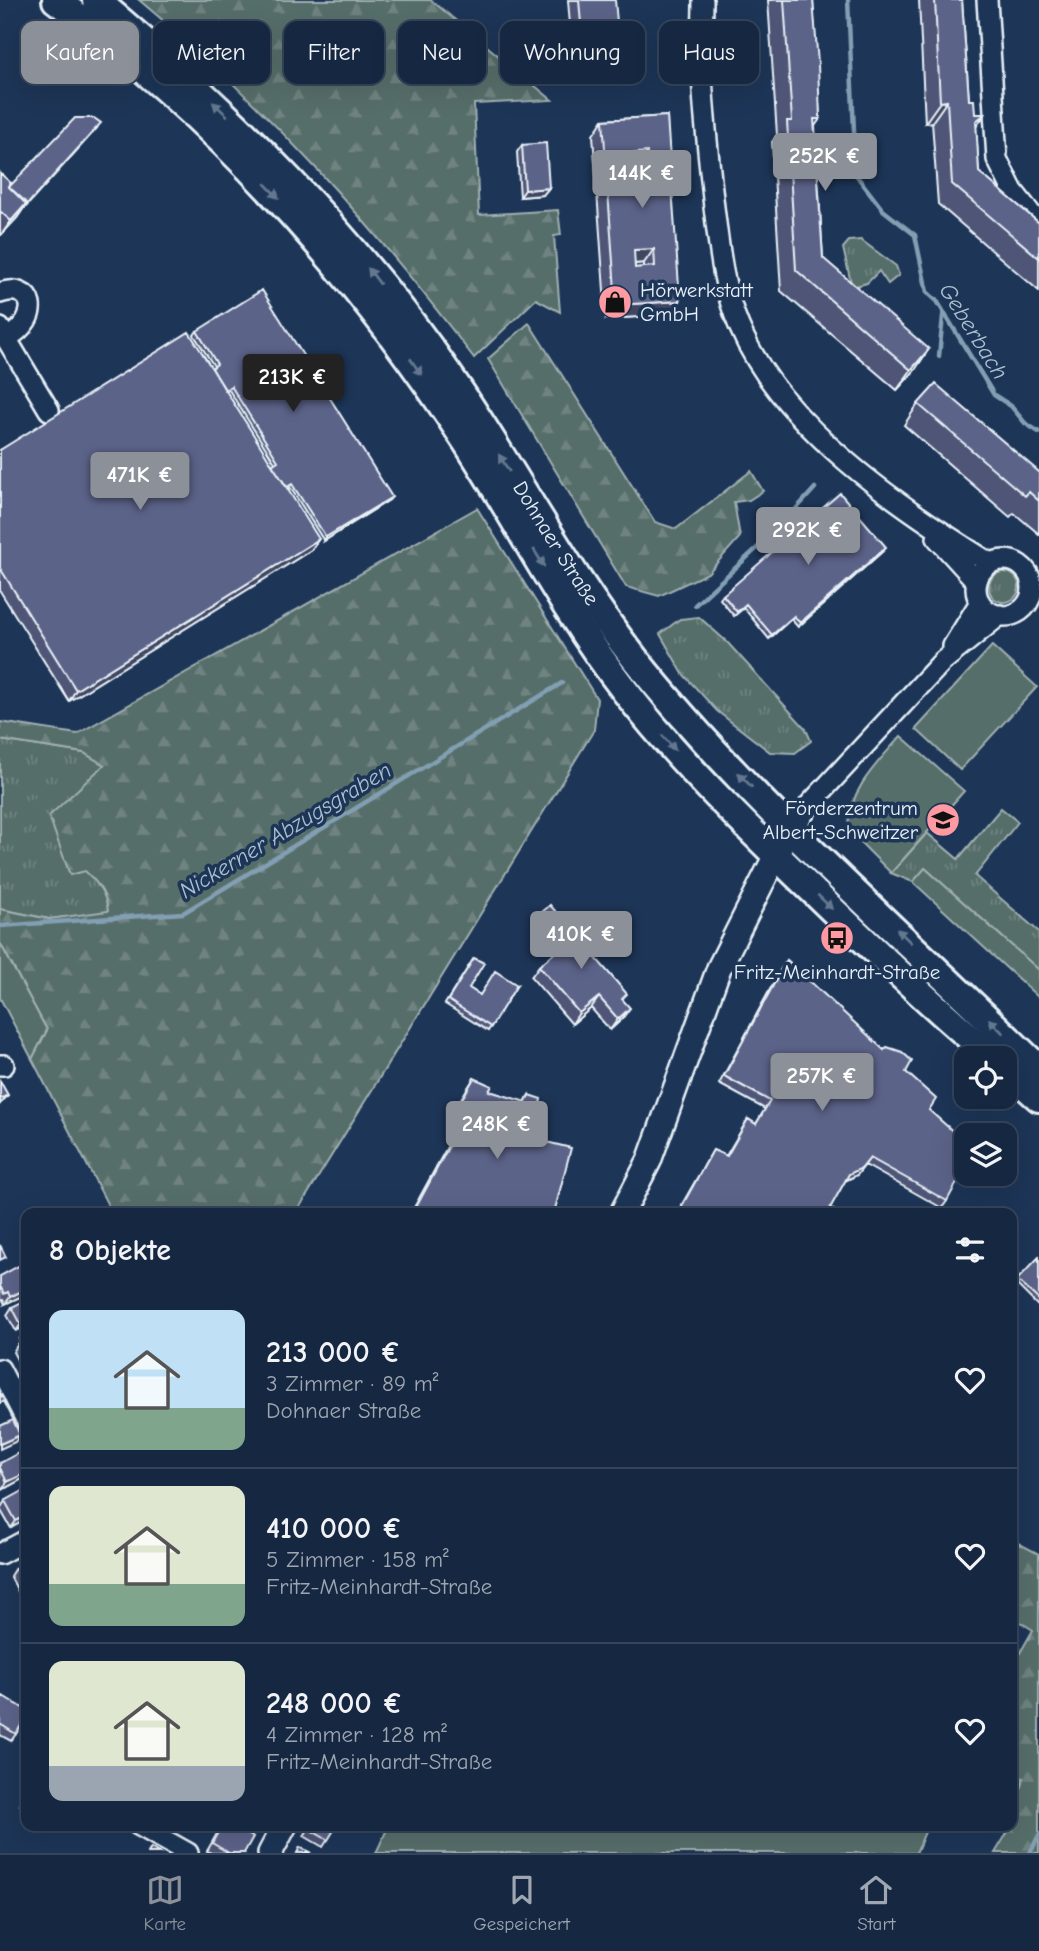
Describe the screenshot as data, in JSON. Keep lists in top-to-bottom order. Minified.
{"streets":{"main road":["Dohnaer Straße"]},"water":["Geberbach","Nickerner Abzugsgraben"],"places":{"shop":["Hörwerkstatt GmbH"],"school or university":["Förderzentrum Albert-Schweitzer"],"bus stop":["Fritz-Meinhardt-Straße"]},"page":{"chip":["Kaufen","Mieten","Filter","Neu","Wohnung","Haus"],"price":["252K €","144K €","213K €","471K €","292K €","410K €","257K €","248K €"],"heading":"8 Objekte","list":[{"name":"213 000 €","note":"3 Zimmer · 89 m² · Dohnaer Straße"},{"name":"410 000 €","note":"5 Zimmer · 158 m² · Fritz-Meinhardt-Straße"},{"name":"248 000 €","note":"4 Zimmer · 128 m² · Fritz-Meinhardt-Straße"}],"tabs":["Karte","Gespeichert","Start"]}}
